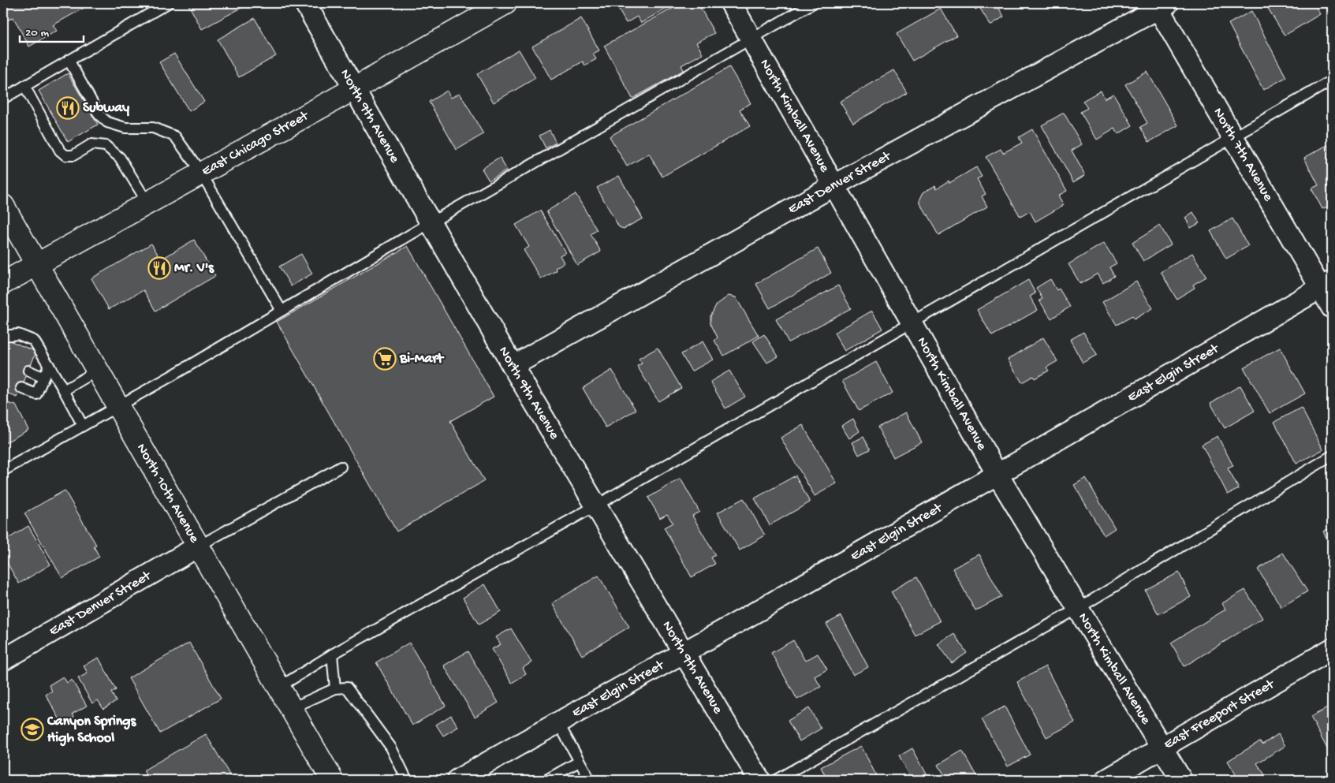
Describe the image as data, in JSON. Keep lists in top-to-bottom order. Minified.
{"streets":{"main road":["East Chicago Street","North 10th Avenue"],"street":["North 9th Avenue","North Kimball Avenue","North 7th Avenue","East Denver Street","East Elgin Street","East Freeport Street"]},"crossings":[["North 9th Avenue","East Chicago Street"],["North 9th Avenue","East Denver Street"],["North 9th Avenue","East Elgin Street"],["North Kimball Avenue","East Denver Street"],["North Kimball Avenue","East Elgin Street"],["North Kimball Avenue","East Freeport Street"],["East Chicago Street","North 10th Avenue"],["North 7th Avenue","East Denver Street"],["North 7th Avenue","East Elgin Street"],["East Denver Street","North 10th Avenue"]],"places":{"restaurant":["Subway","Mr. V's"],"supermarket":["Bi-Mart"],"school or university":["Canyon Springs High School"]},"scale_bar":"20 m"}
